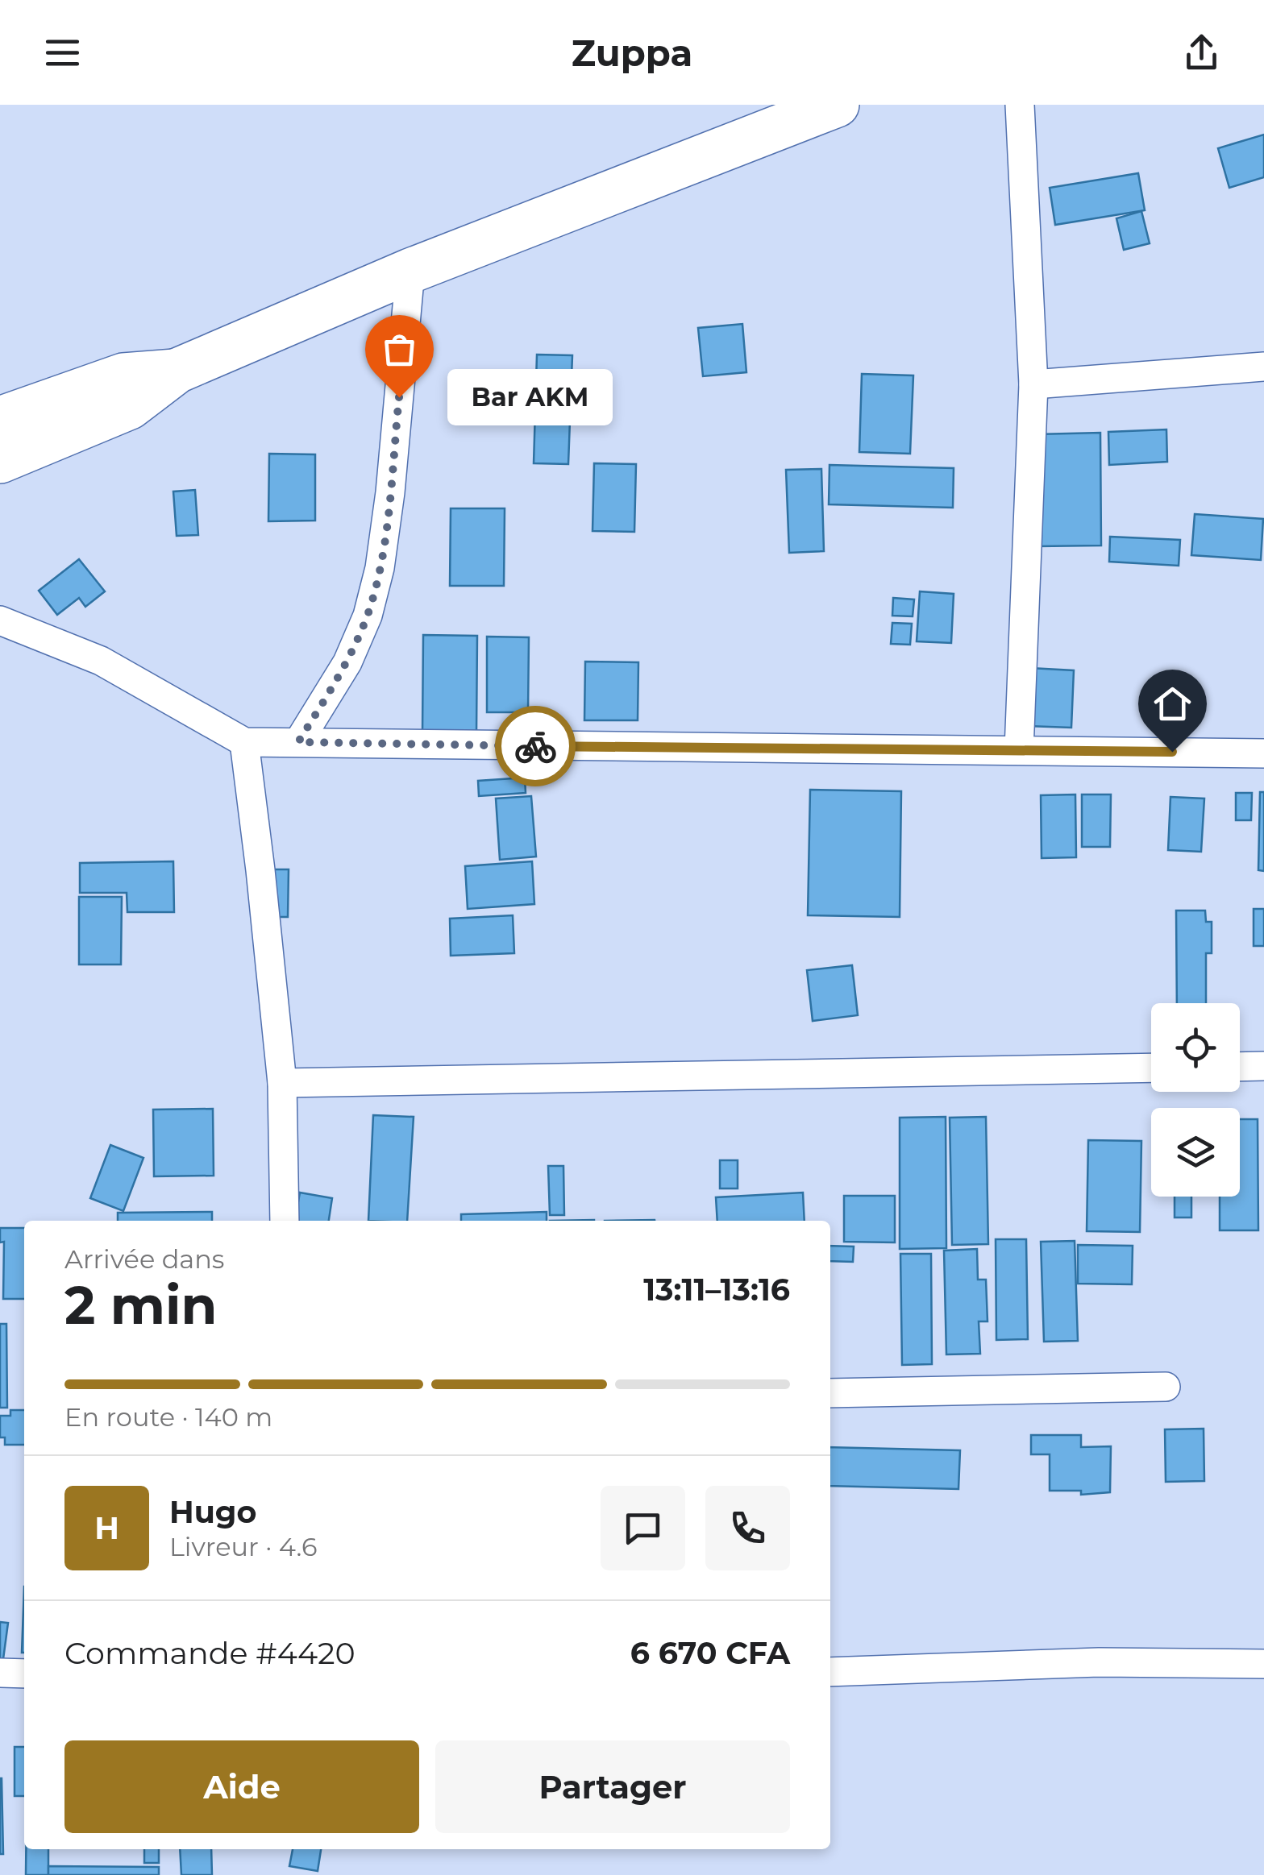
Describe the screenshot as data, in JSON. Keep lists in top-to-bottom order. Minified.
{"places":["Bar AKM"],"page":{"header":"Zuppa","bubble":"Bar AKM","heading":["2 min","Arrivée dans","13:11–13:16"],"panel":["Hugo","Livreur · 4.6","Commande #4420","6 670 CFA"],"bar":"En route · 140 m","round":"H","buttons":["Aide","Partager"]}}
